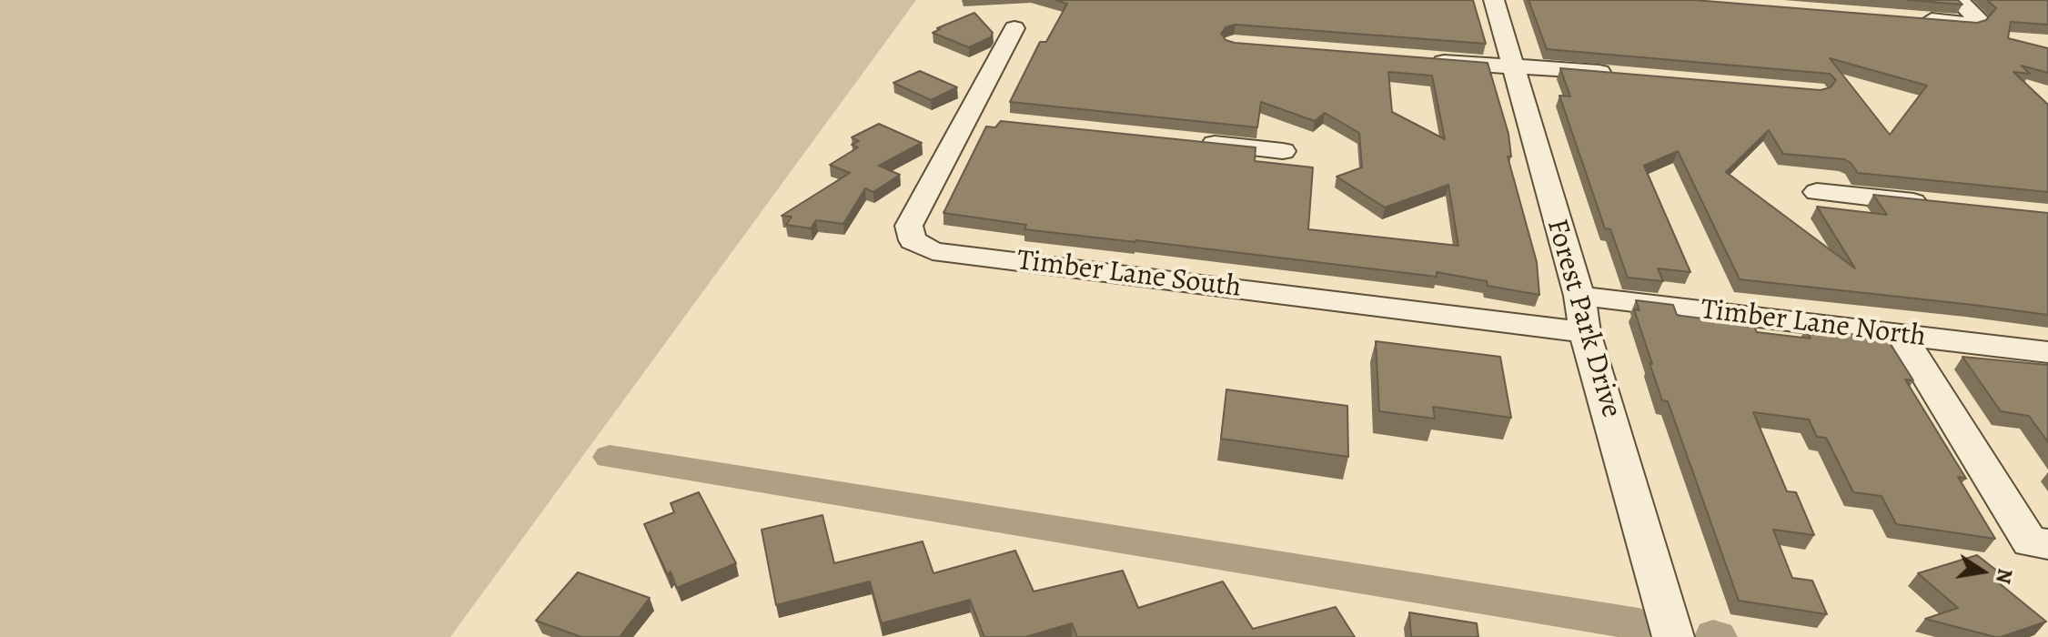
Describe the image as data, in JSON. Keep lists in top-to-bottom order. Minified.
{"streets":{"street":["Timber Lane South","Forest Park Drive","Timber Lane North"]},"crossings":[["Timber Lane South","Forest Park Drive"],["Forest Park Drive","Timber Lane North"]],"north":"right"}
